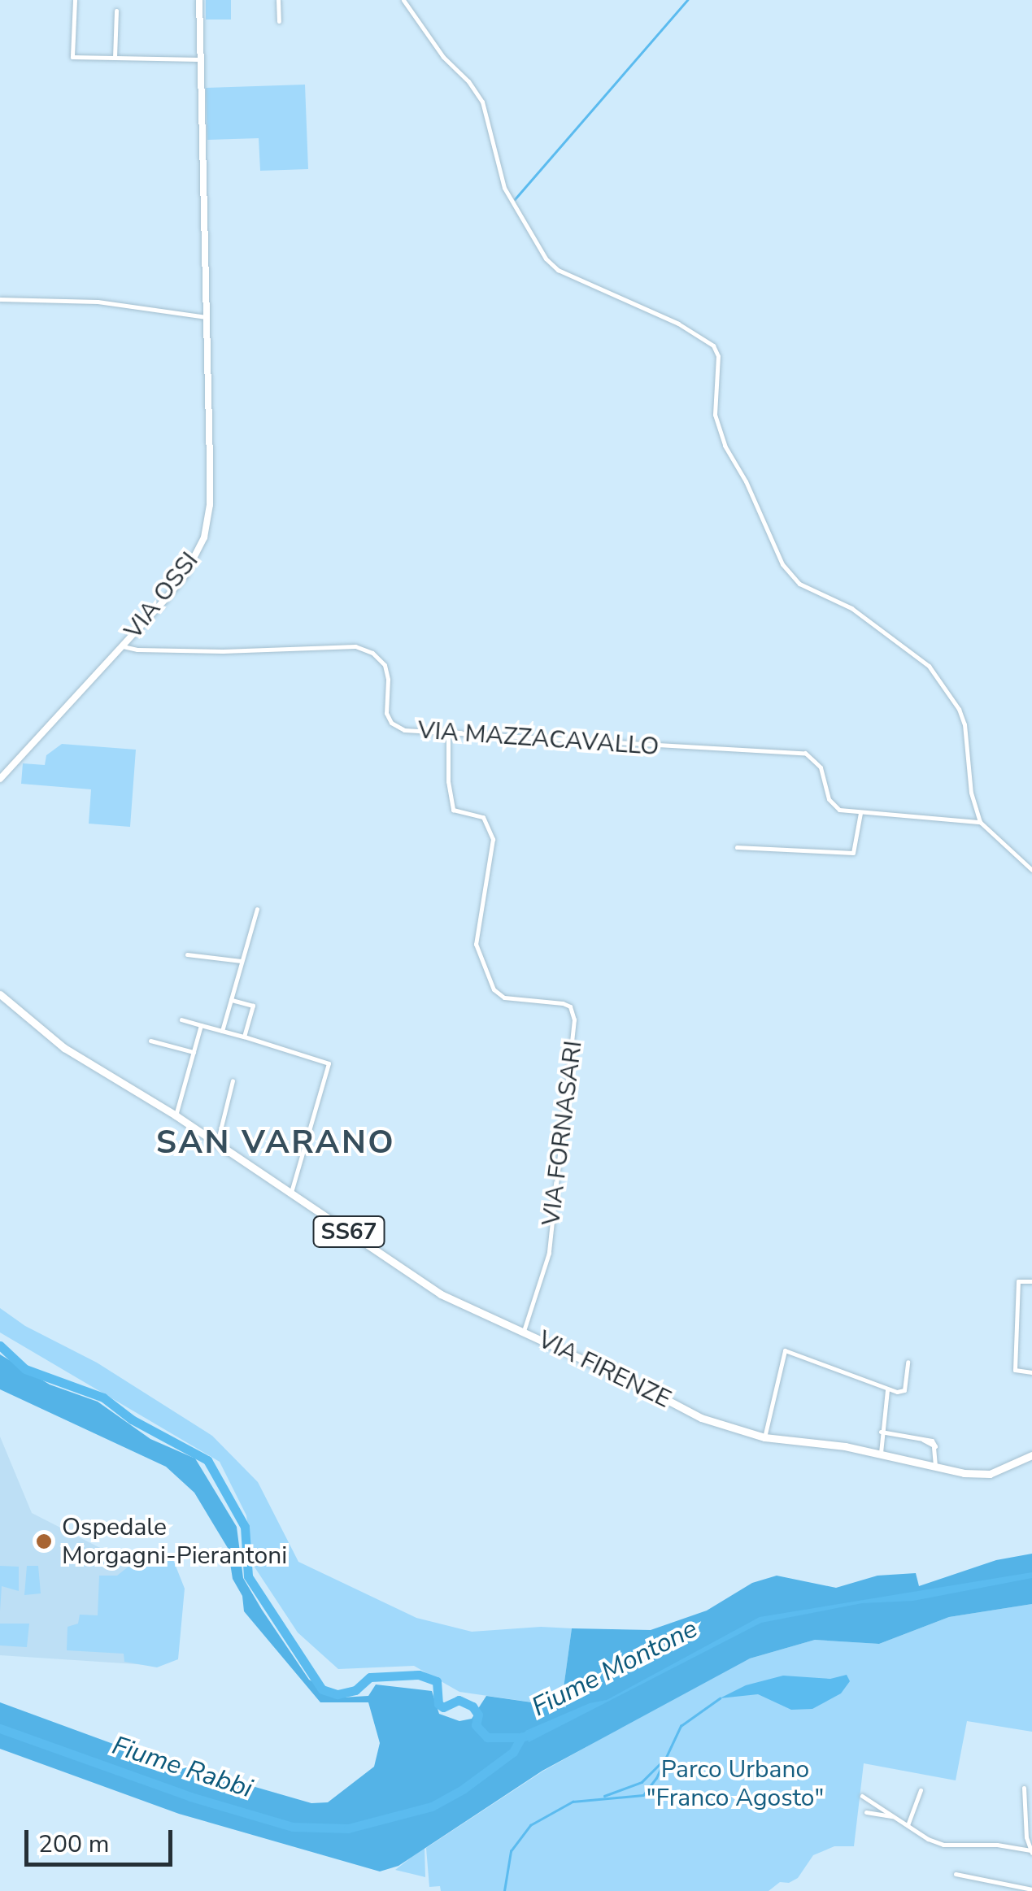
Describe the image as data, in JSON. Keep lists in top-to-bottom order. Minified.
{"streets":{"main road":["SS67","VIA FIRENZE"],"street":["VIA OSSI","VIA MAZZACAVALLO","VIA FORNASARI"]},"crossings":[["VIA OSSI","VIA MAZZACAVALLO"],["VIA MAZZACAVALLO","VIA FORNASARI"],["VIA FORNASARI","VIA FIRENZE"]],"districts":["SAN VARANO"],"water":["Fiume Montone","Fiume Rabbi"],"parks":["Parco Urbano \"Franco Agosto\""],"places":["Ospedale Morgagni-Pierantoni"],"scale_bar":"200 m"}
